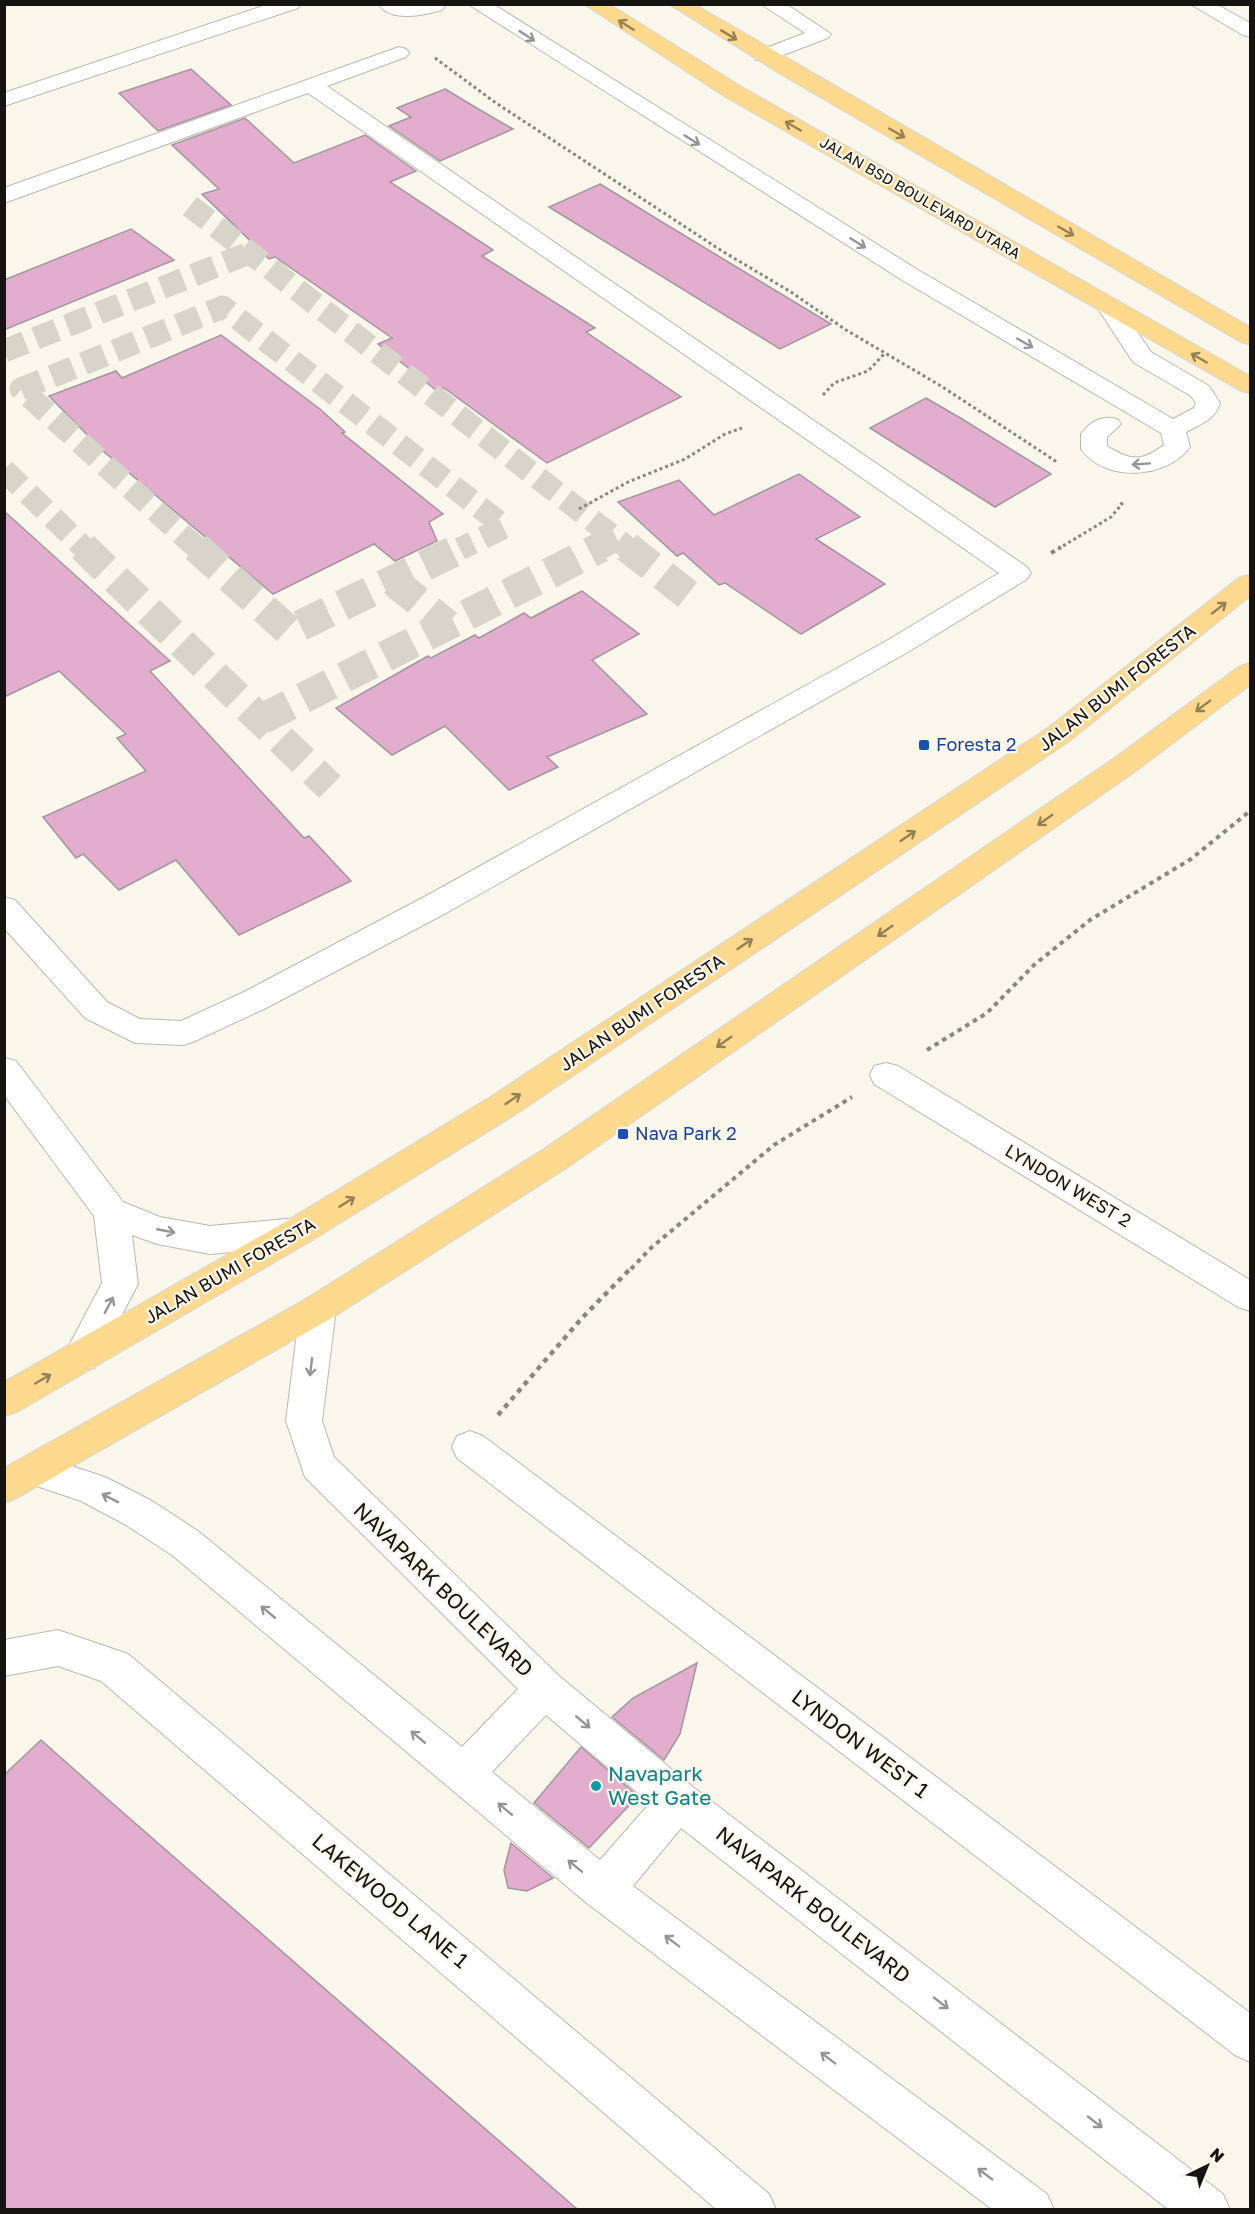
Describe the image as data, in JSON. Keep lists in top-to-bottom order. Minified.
{"streets":{"main road":["JALAN BSD BOULEVARD UTARA","JALAN BUMI FORESTA"],"street":["LYNDON WEST 2","NAVAPARK BOULEVARD","LYNDON WEST 1","LAKEWOOD LANE 1"]},"places":{"transit":["Foresta 2","Nava Park 2"],"other":["Navapark West Gate"]},"north":"top right"}
